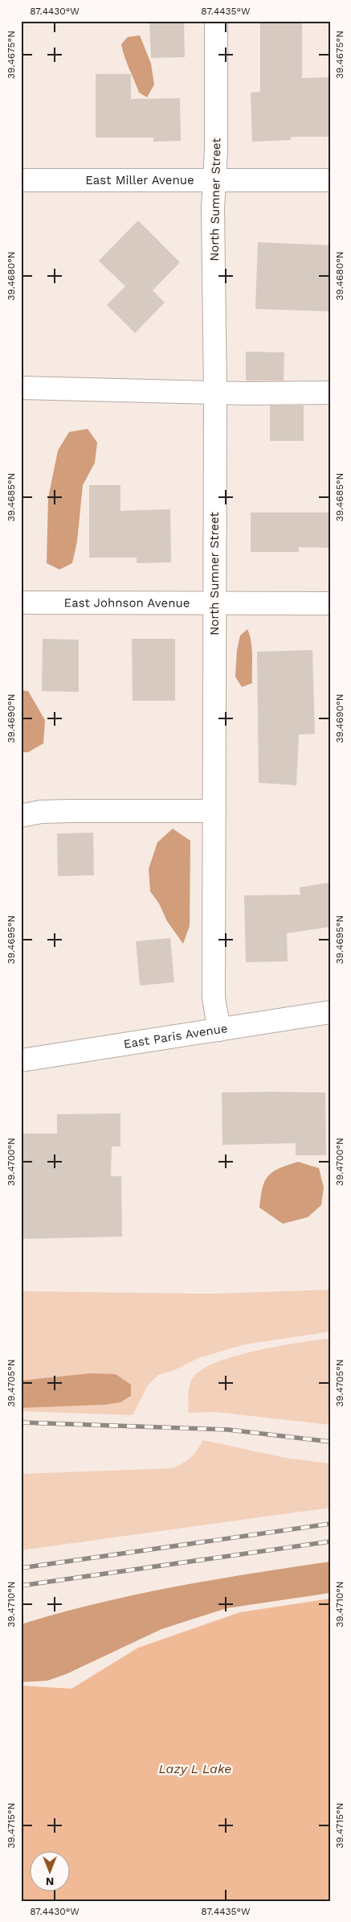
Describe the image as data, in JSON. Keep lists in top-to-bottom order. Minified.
{"streets":{"street":["East Miller Avenue","North Sumner Street","East Johnson Avenue","East Paris Avenue"]},"crossings":[["East Miller Avenue","North Sumner Street"],["North Sumner Street","East Johnson Avenue"],["North Sumner Street","East Paris Avenue"]],"water":["Lazy L Lake"],"north":"bottom","coordinates":["87.4430°W","87.4435°W","39.4675°N","39.4680°N","39.4685°N","39.4690°N","39.4695°N","39.4700°N","39.4705°N","39.4710°N","39.4715°N"]}
